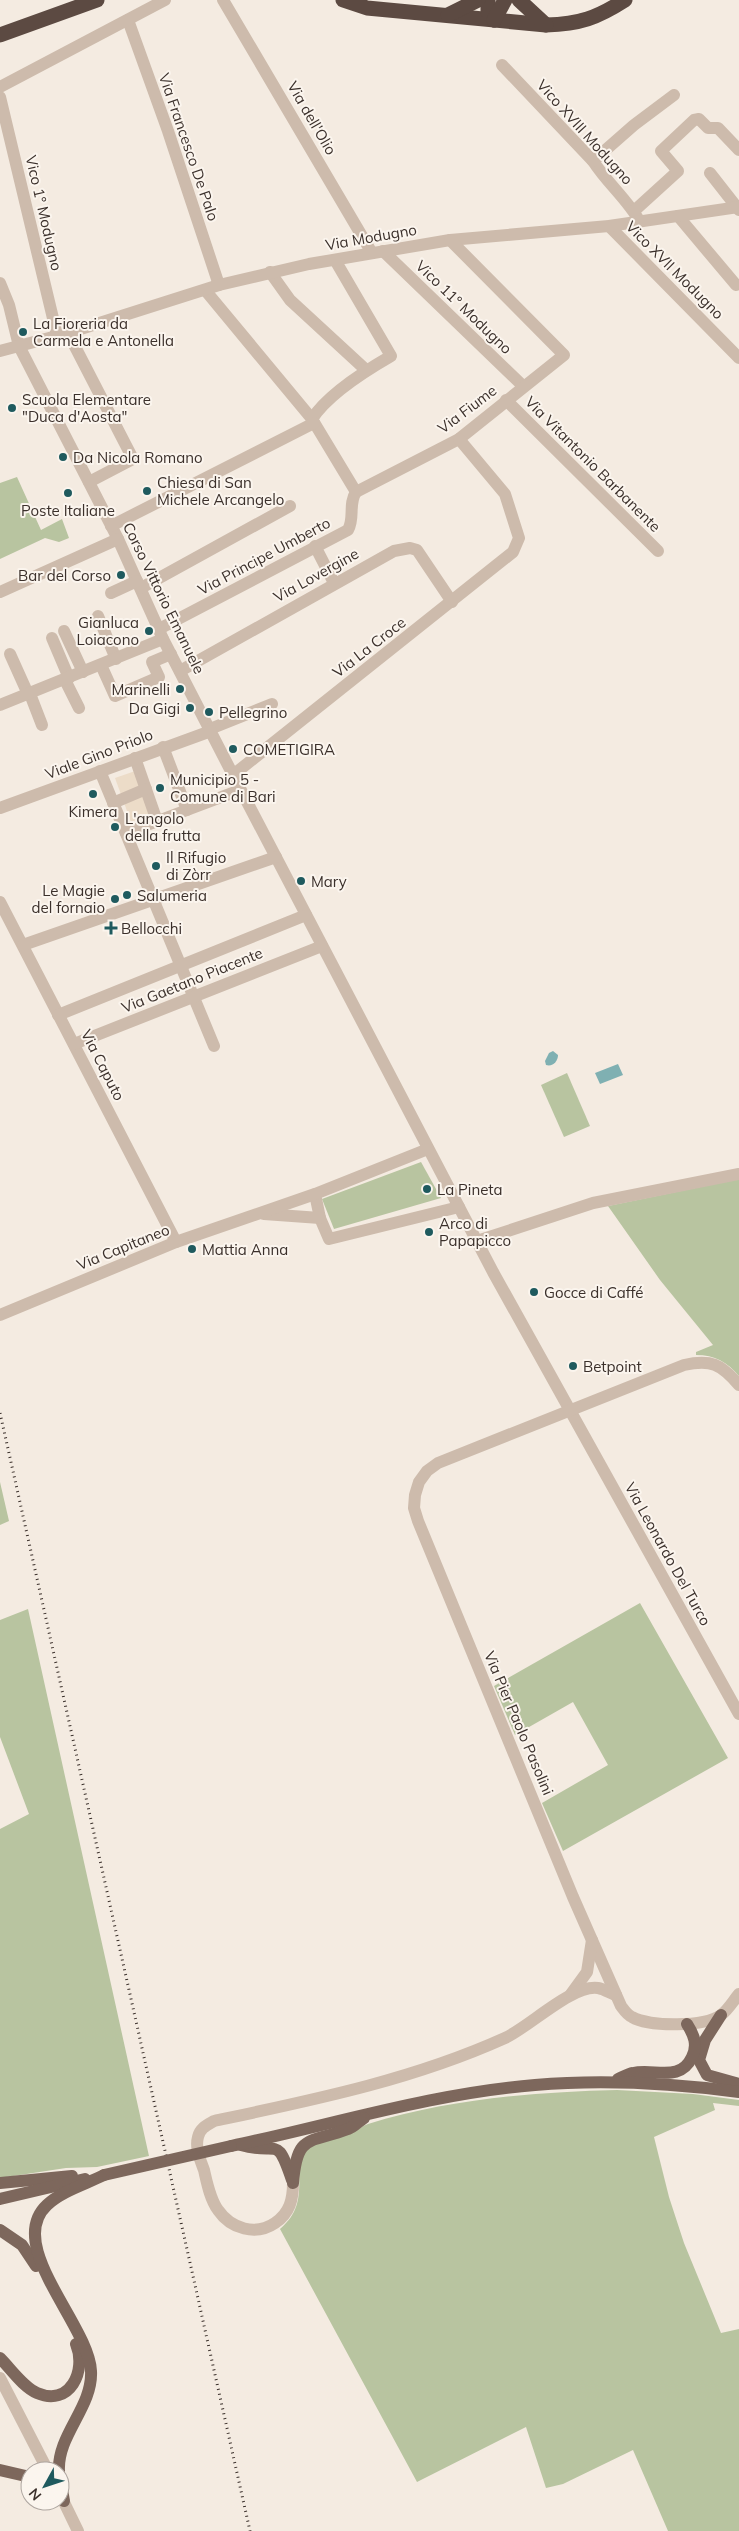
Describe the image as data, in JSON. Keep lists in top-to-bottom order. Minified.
{"streets":{"street":["Via dell'Olio","Vico XVIII Modugno","Via Francesco De Palo","Vico 1° Modugno","Via Modugno","Vico XVII Modugno","Vico 11° Modugno","Via Fiume","Via Vitantonio Barbanente","Via Principe Umberto","Via Lovergine","Corso Vittorio Emanuele","Via La Croce","Viale Gino Priolo","Via Gaetano Piacente","Via Caputo","Via Capitaneo","Via Leonardo Del Turco","Via Pier Paolo Pasolini"]},"crossings":[["Via dell'Olio","Via Modugno"],["Via dell'Olio","Vico 11° Modugno"],["Vico XVIII Modugno","Via Modugno"],["Via Francesco De Palo","Via Modugno"],["Vico 1° Modugno","Via Modugno"],["Vico 1° Modugno","Corso Vittorio Emanuele"],["Via Modugno","Vico XVII Modugno"],["Via Modugno","Vico 11° Modugno"],["Via Modugno","Via Fiume"],["Via Modugno","Corso Vittorio Emanuele"],["Vico 11° Modugno","Via Fiume"],["Via Fiume","Via Vitantonio Barbanente"],["Via Fiume","Via Principe Umberto"],["Via Fiume","Via La Croce"],["Via Principe Umberto","Corso Vittorio Emanuele"],["Via Lovergine","Corso Vittorio Emanuele"],["Via Lovergine","Via La Croce"],["Corso Vittorio Emanuele","Via La Croce"],["Corso Vittorio Emanuele","Viale Gino Priolo"],["Corso Vittorio Emanuele","Via Gaetano Piacente"],["Corso Vittorio Emanuele","Via Capitaneo"],["Corso Vittorio Emanuele","Via Leonardo Del Turco"],["Via Gaetano Piacente","Via Caputo"],["Via Caputo","Via Capitaneo"],["Via Capitaneo","Via Leonardo Del Turco"],["Via Leonardo Del Turco","Via Pier Paolo Pasolini"]],"places":{"other":["La Fioreria da Carmela e Antonella","Scuola Elementare \"Duca d'Aosta\"","Da Nicola Romano","Chiesa di San Michele Arcangelo","Poste Italiane","Bar del Corso","Gianluca Loiacono","Marinelli","Da Gigi","Pellegrino","COMETIGIRA","Municipio 5 - Comune di Bari","Kimera","L'angolo della frutta","Il Rifugio di Zòrr","Mary","Salumeria","Le Magie del fornaio","La Pineta","Arco di Papapicco","Mattia Anna","Gocce di Caffé","Betpoint"],"health":["Bellocchi"]},"north":"bottom left"}
